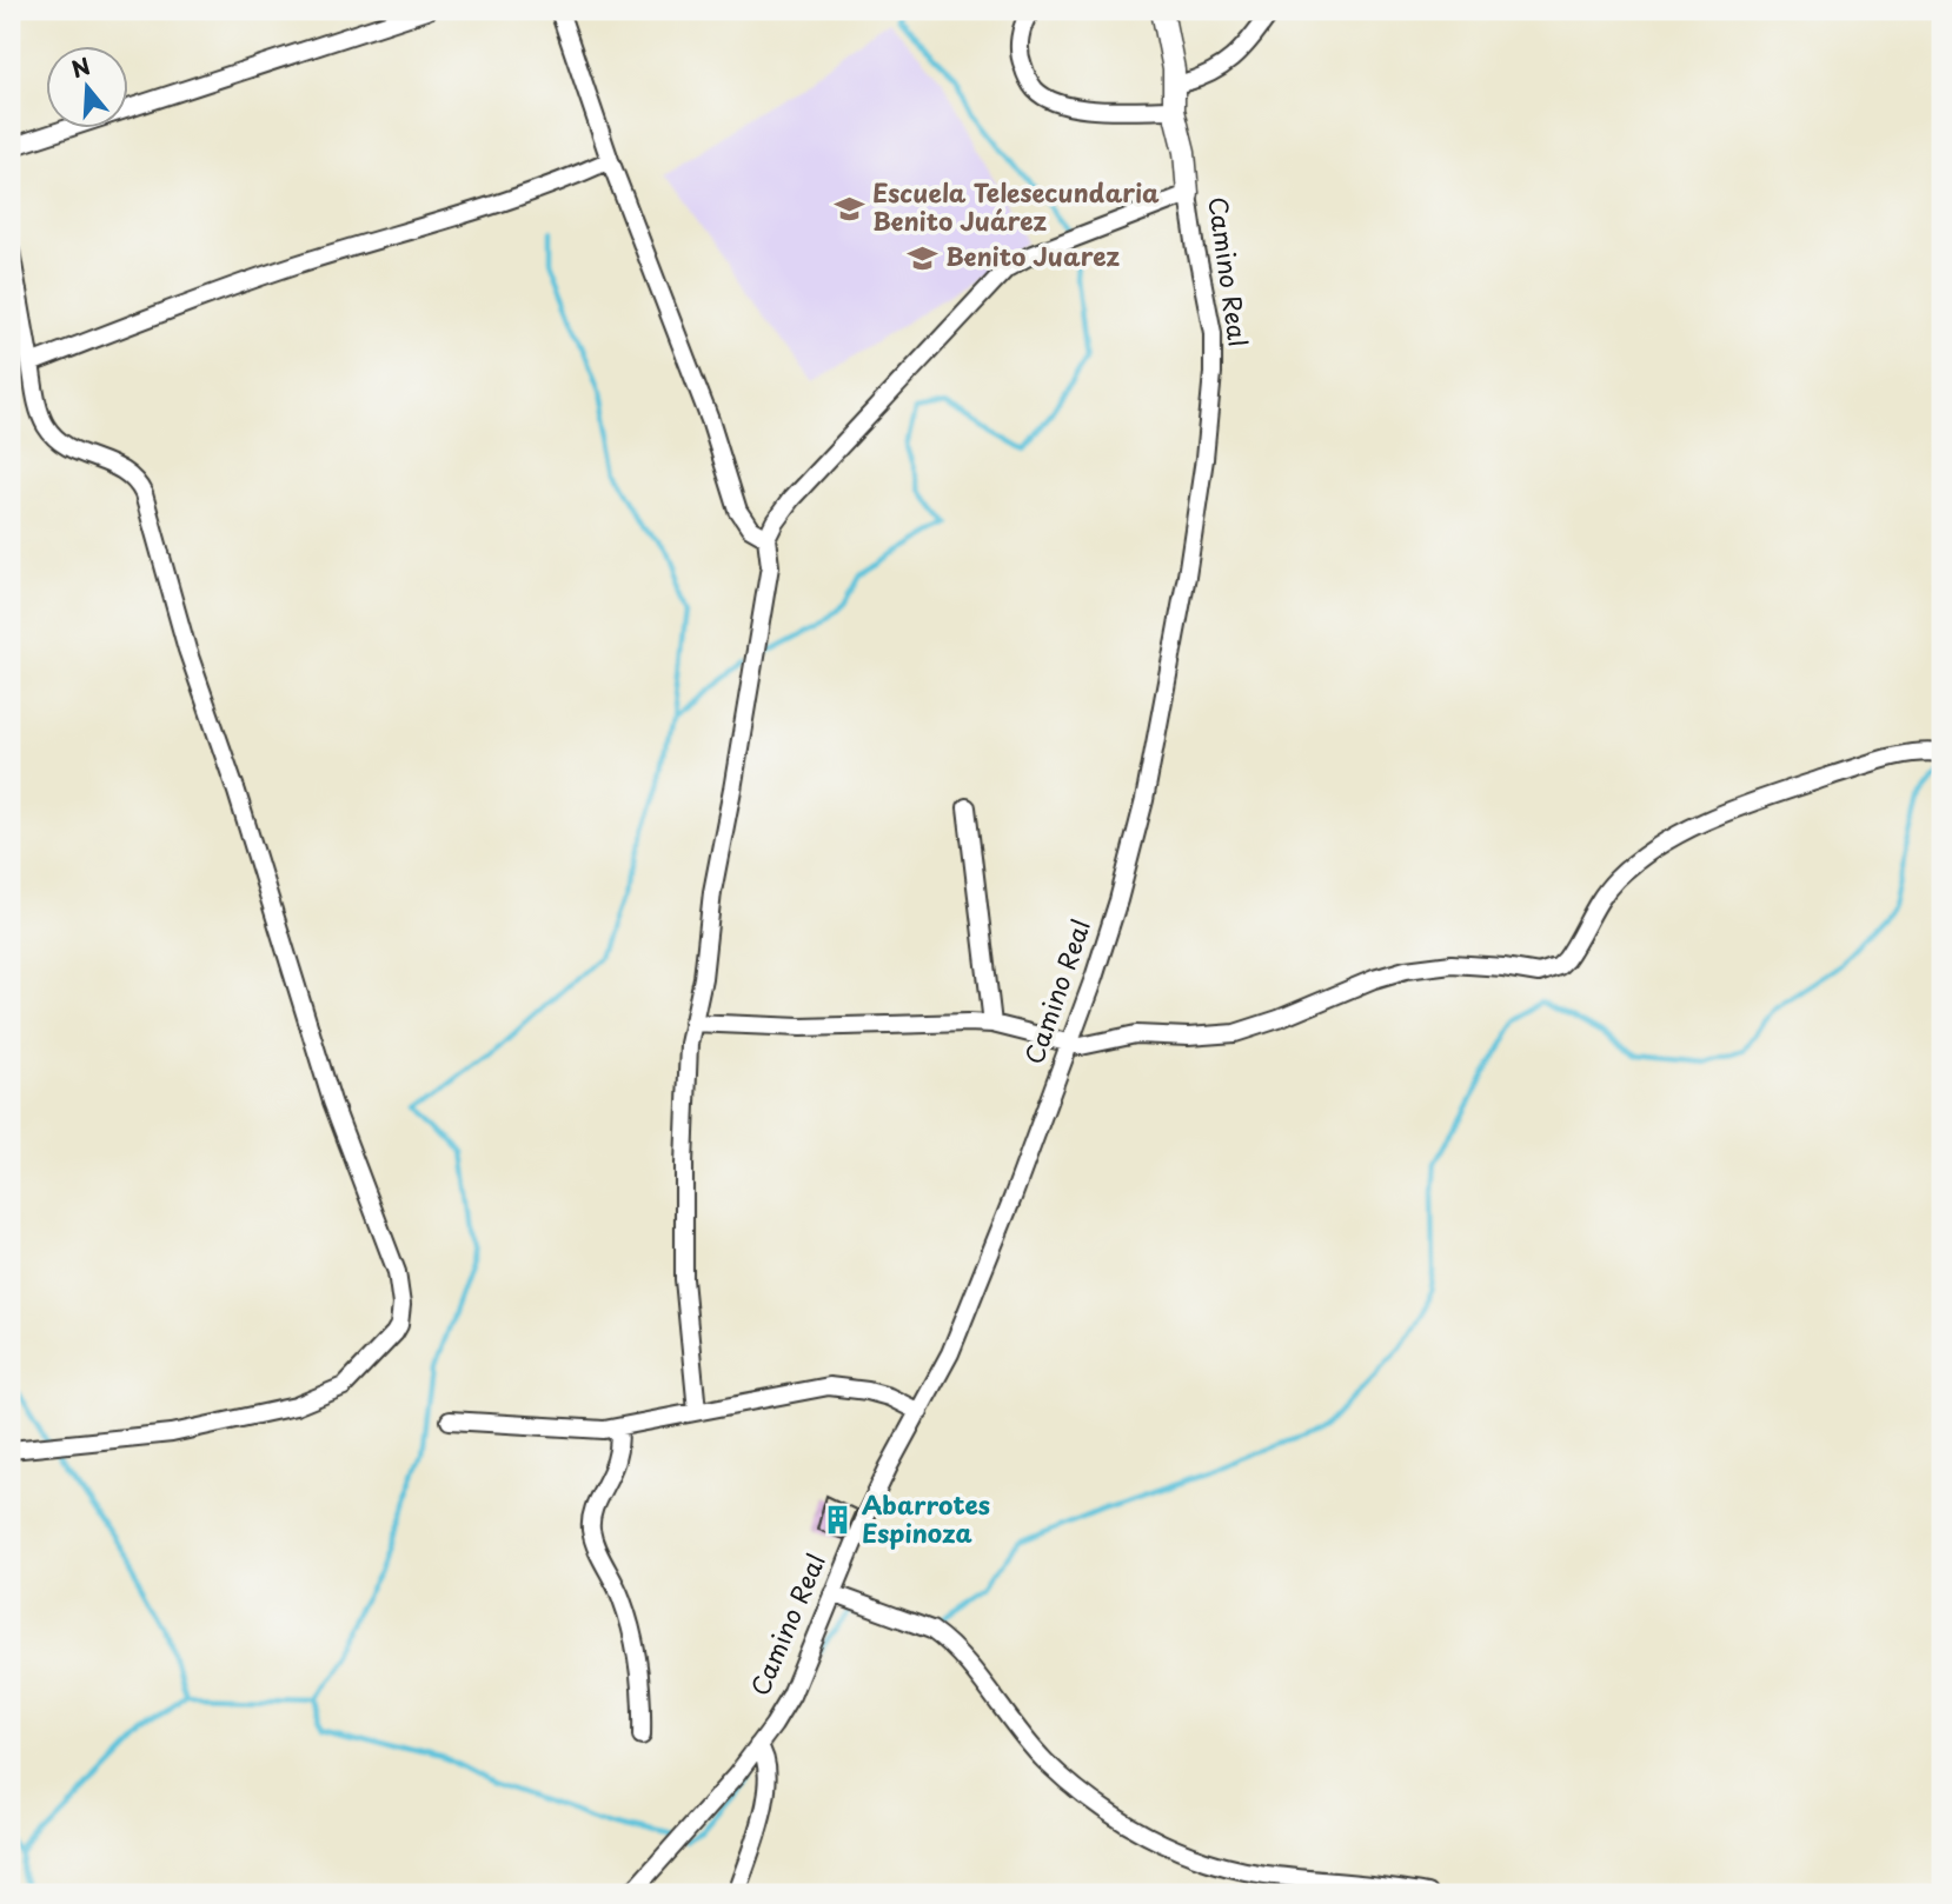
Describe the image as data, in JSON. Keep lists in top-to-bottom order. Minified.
{"streets":{"street":["Camino Real"]},"places":{"school or university":["Escuela Telesecundaria Benito Juárez","Benito Juarez"],"building":["Abarrotes Espinoza"]},"north":"top"}
